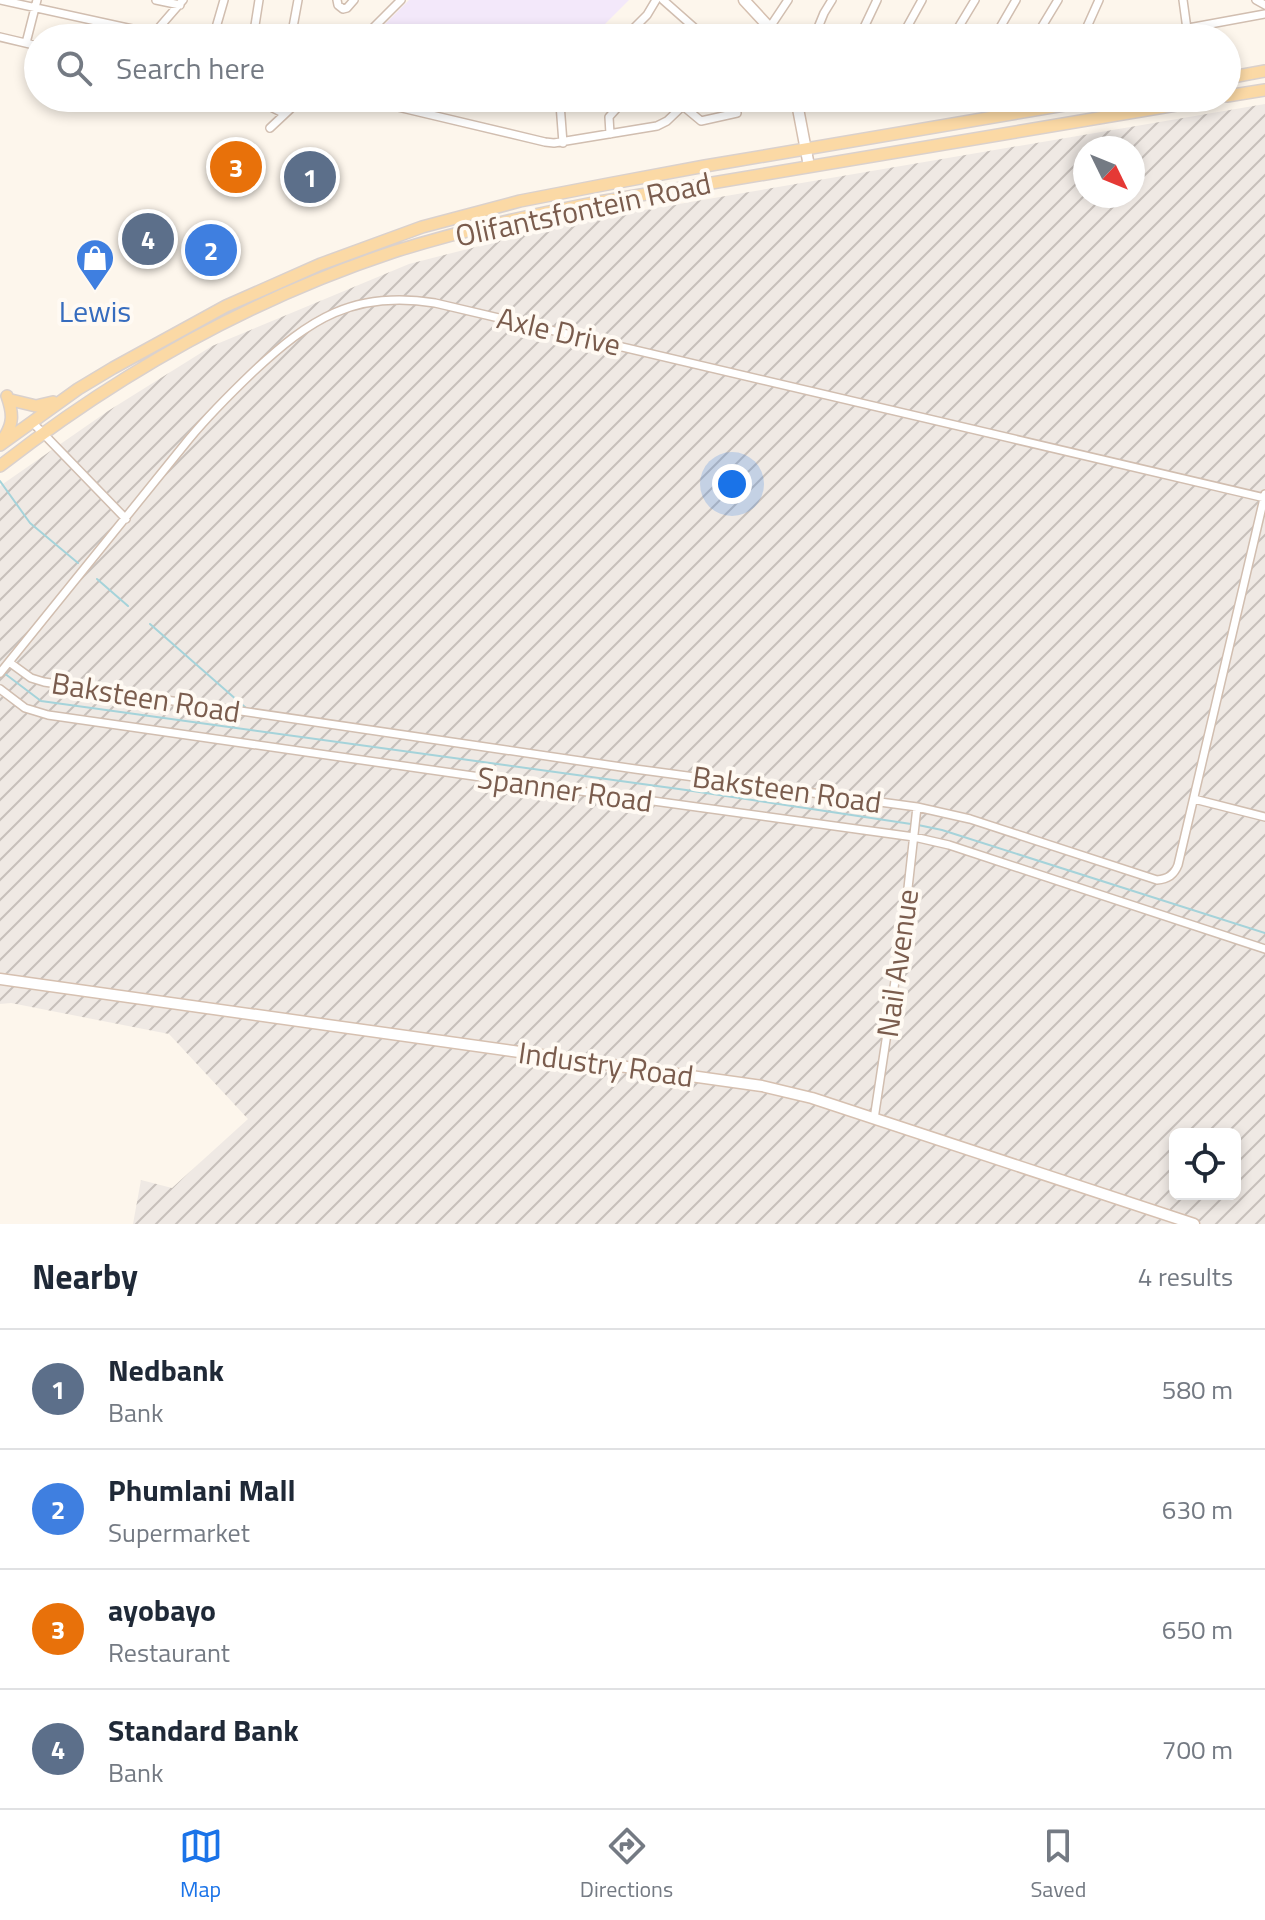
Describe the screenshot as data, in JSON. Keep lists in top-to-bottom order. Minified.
{"streets":{"main road":["Olifantsfontein Road"],"street":["Axle Drive","Baksteen Road","Spanner Road","Nail Avenue","Industry Road"]},"crossings":[["Axle Drive","Baksteen Road"],["Baksteen Road","Nail Avenue"],["Spanner Road","Nail Avenue"],["Nail Avenue","Industry Road"]],"places":{"shop":["Lewis"]},"north":"bottom right","page":{"search":"Search here","pins":["3","1","4","2"],"heading":["Nearby","4 results"],"list":[{"mark":"1","name":"Nedbank","note":"Bank","value":"580 m"},{"mark":"2","name":"Phumlani Mall","note":"Supermarket","value":"630 m"},{"mark":"3","name":"ayobayo","note":"Restaurant","value":"650 m"},{"mark":"4","name":"Standard Bank","note":"Bank","value":"700 m"}],"nav":["Map","Directions","Saved"]}}
